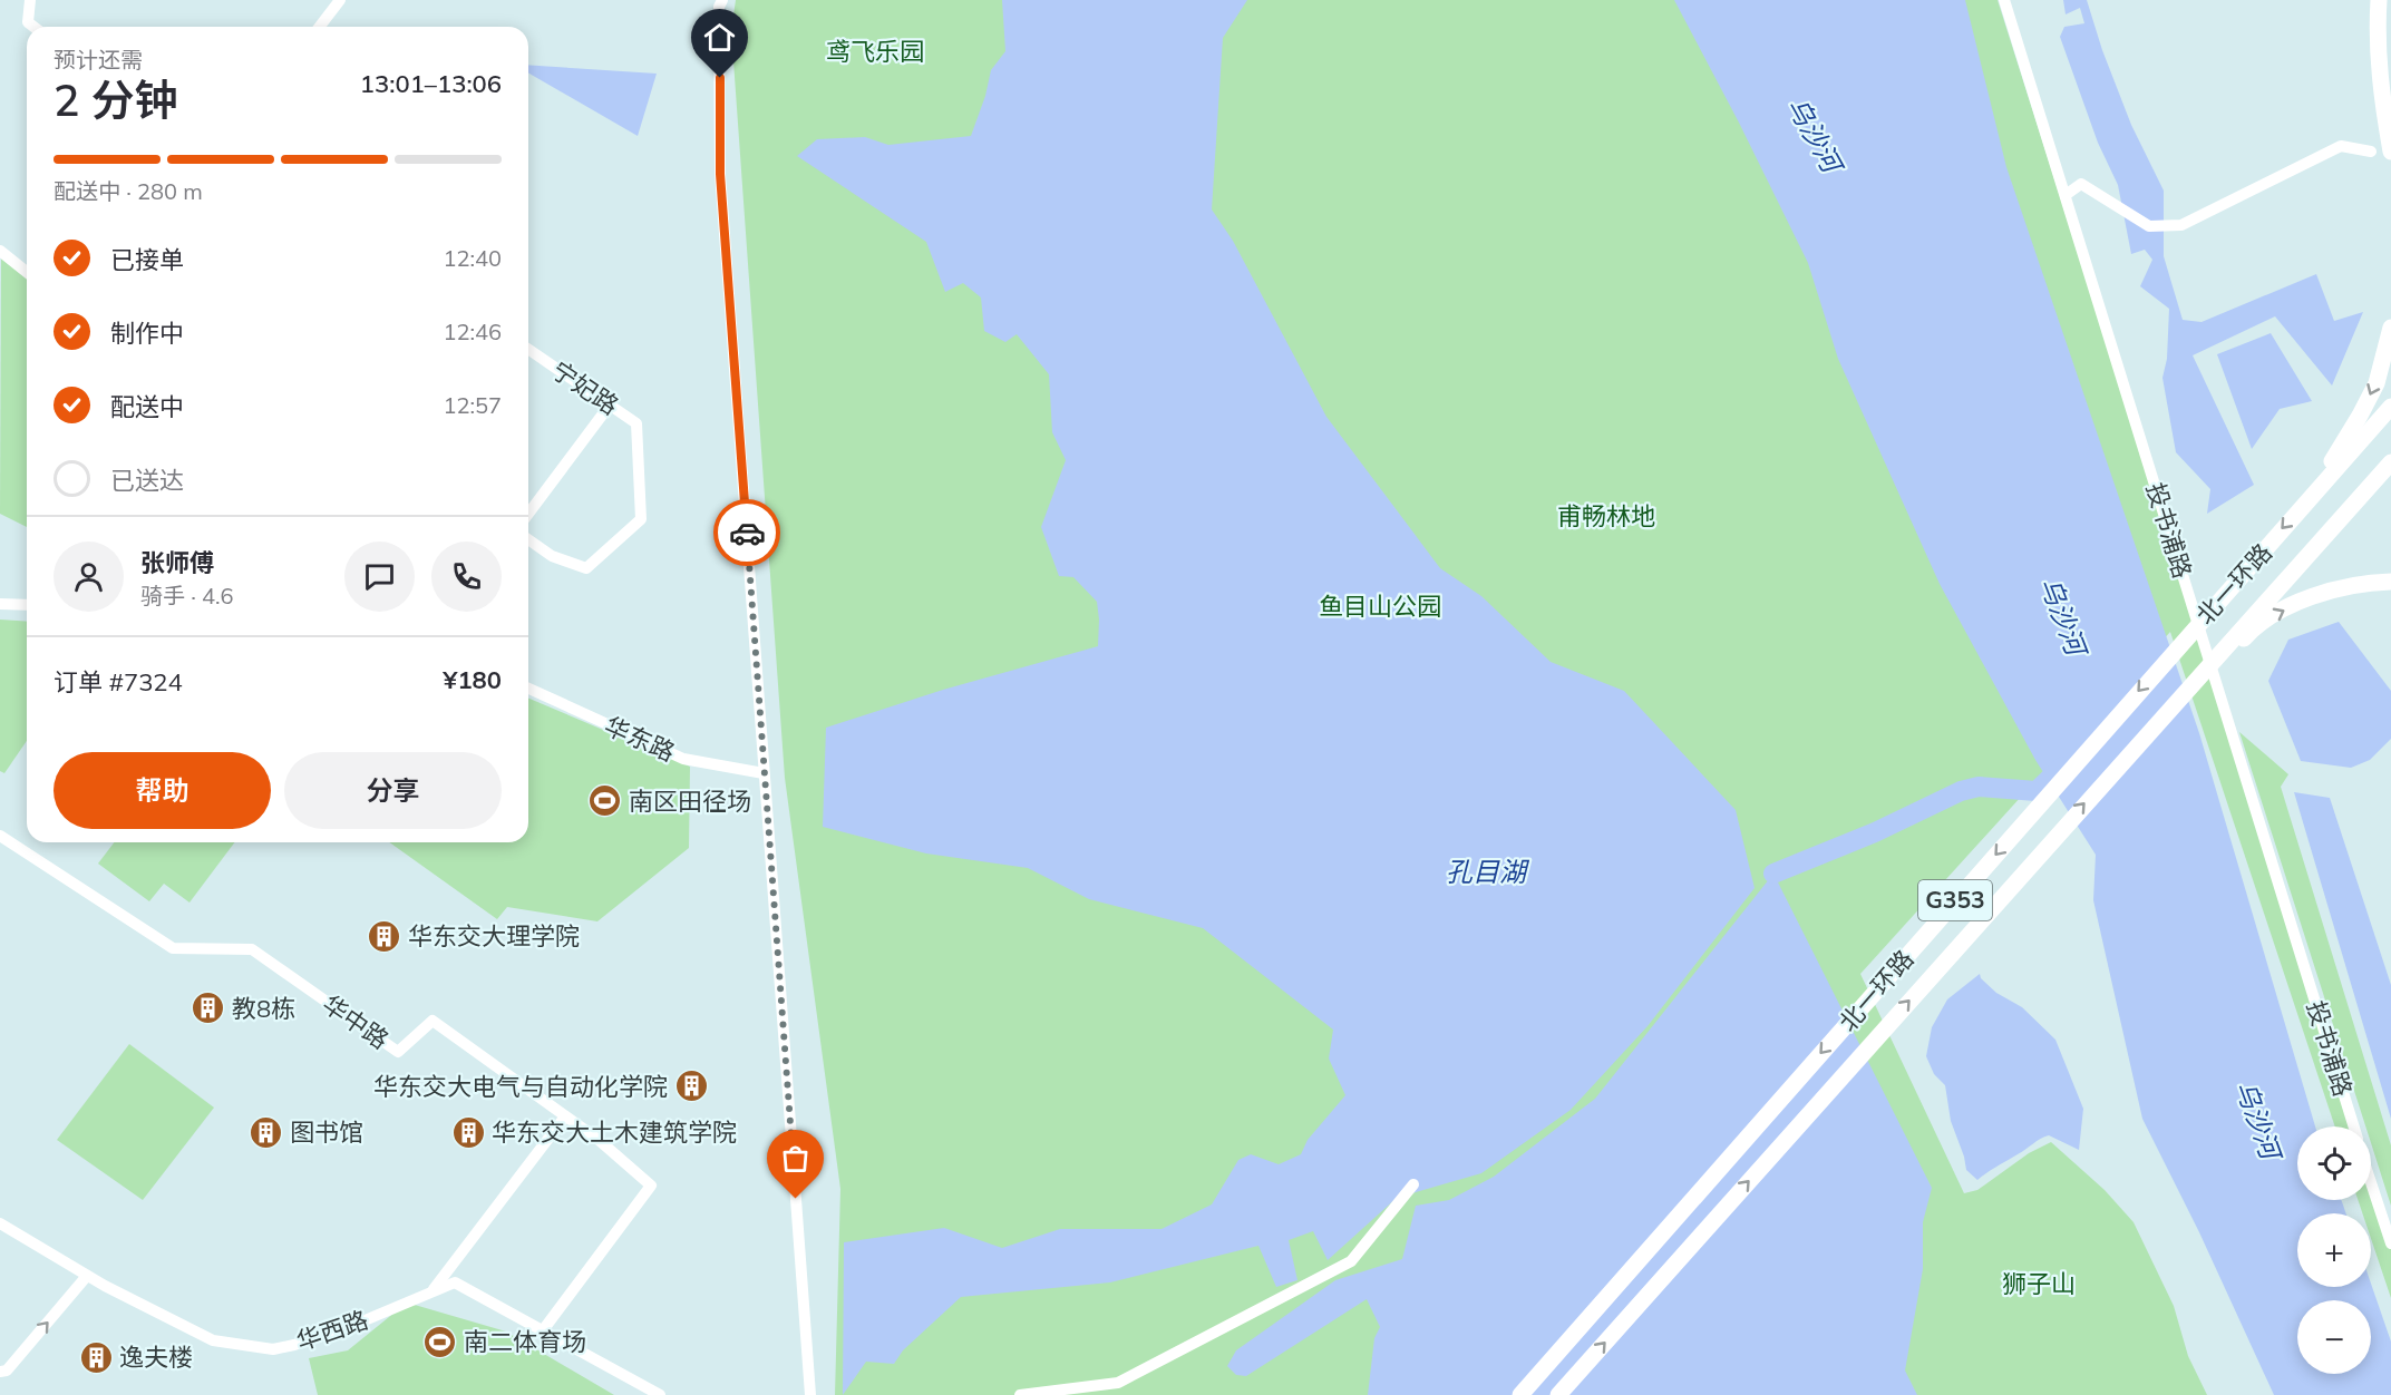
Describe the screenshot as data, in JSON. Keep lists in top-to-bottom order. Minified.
{"streets":{"highway":["北一环路","G353"],"street":["宁妃路","投书浦路","华东路","华中路","华西路"]},"crossings":[["华中路","华西路"]],"water":["乌沙河","孔目湖"],"parks":["鸢飞乐园","甫畅林地","鱼目山公园","狮子山"],"places":{"sports":["南区田径场","南二体育场"],"building":["华东交大理学院","教8栋","华东交大电气与自动化学院","图书馆","华东交大土木建筑学院","逸夫楼"]},"page":{"heading":["2 分钟","预计还需","13:01–13:06"],"panel":["张师傅","骑手 · 4.6","订单 #7324","¥180"],"bar":"配送中 · 280 m","list":[["已接单","12:40"],["制作中","12:46"],["配送中","12:57"],"已送达"],"buttons":["帮助","分享"],"map_buttons":["+","−"]}}
